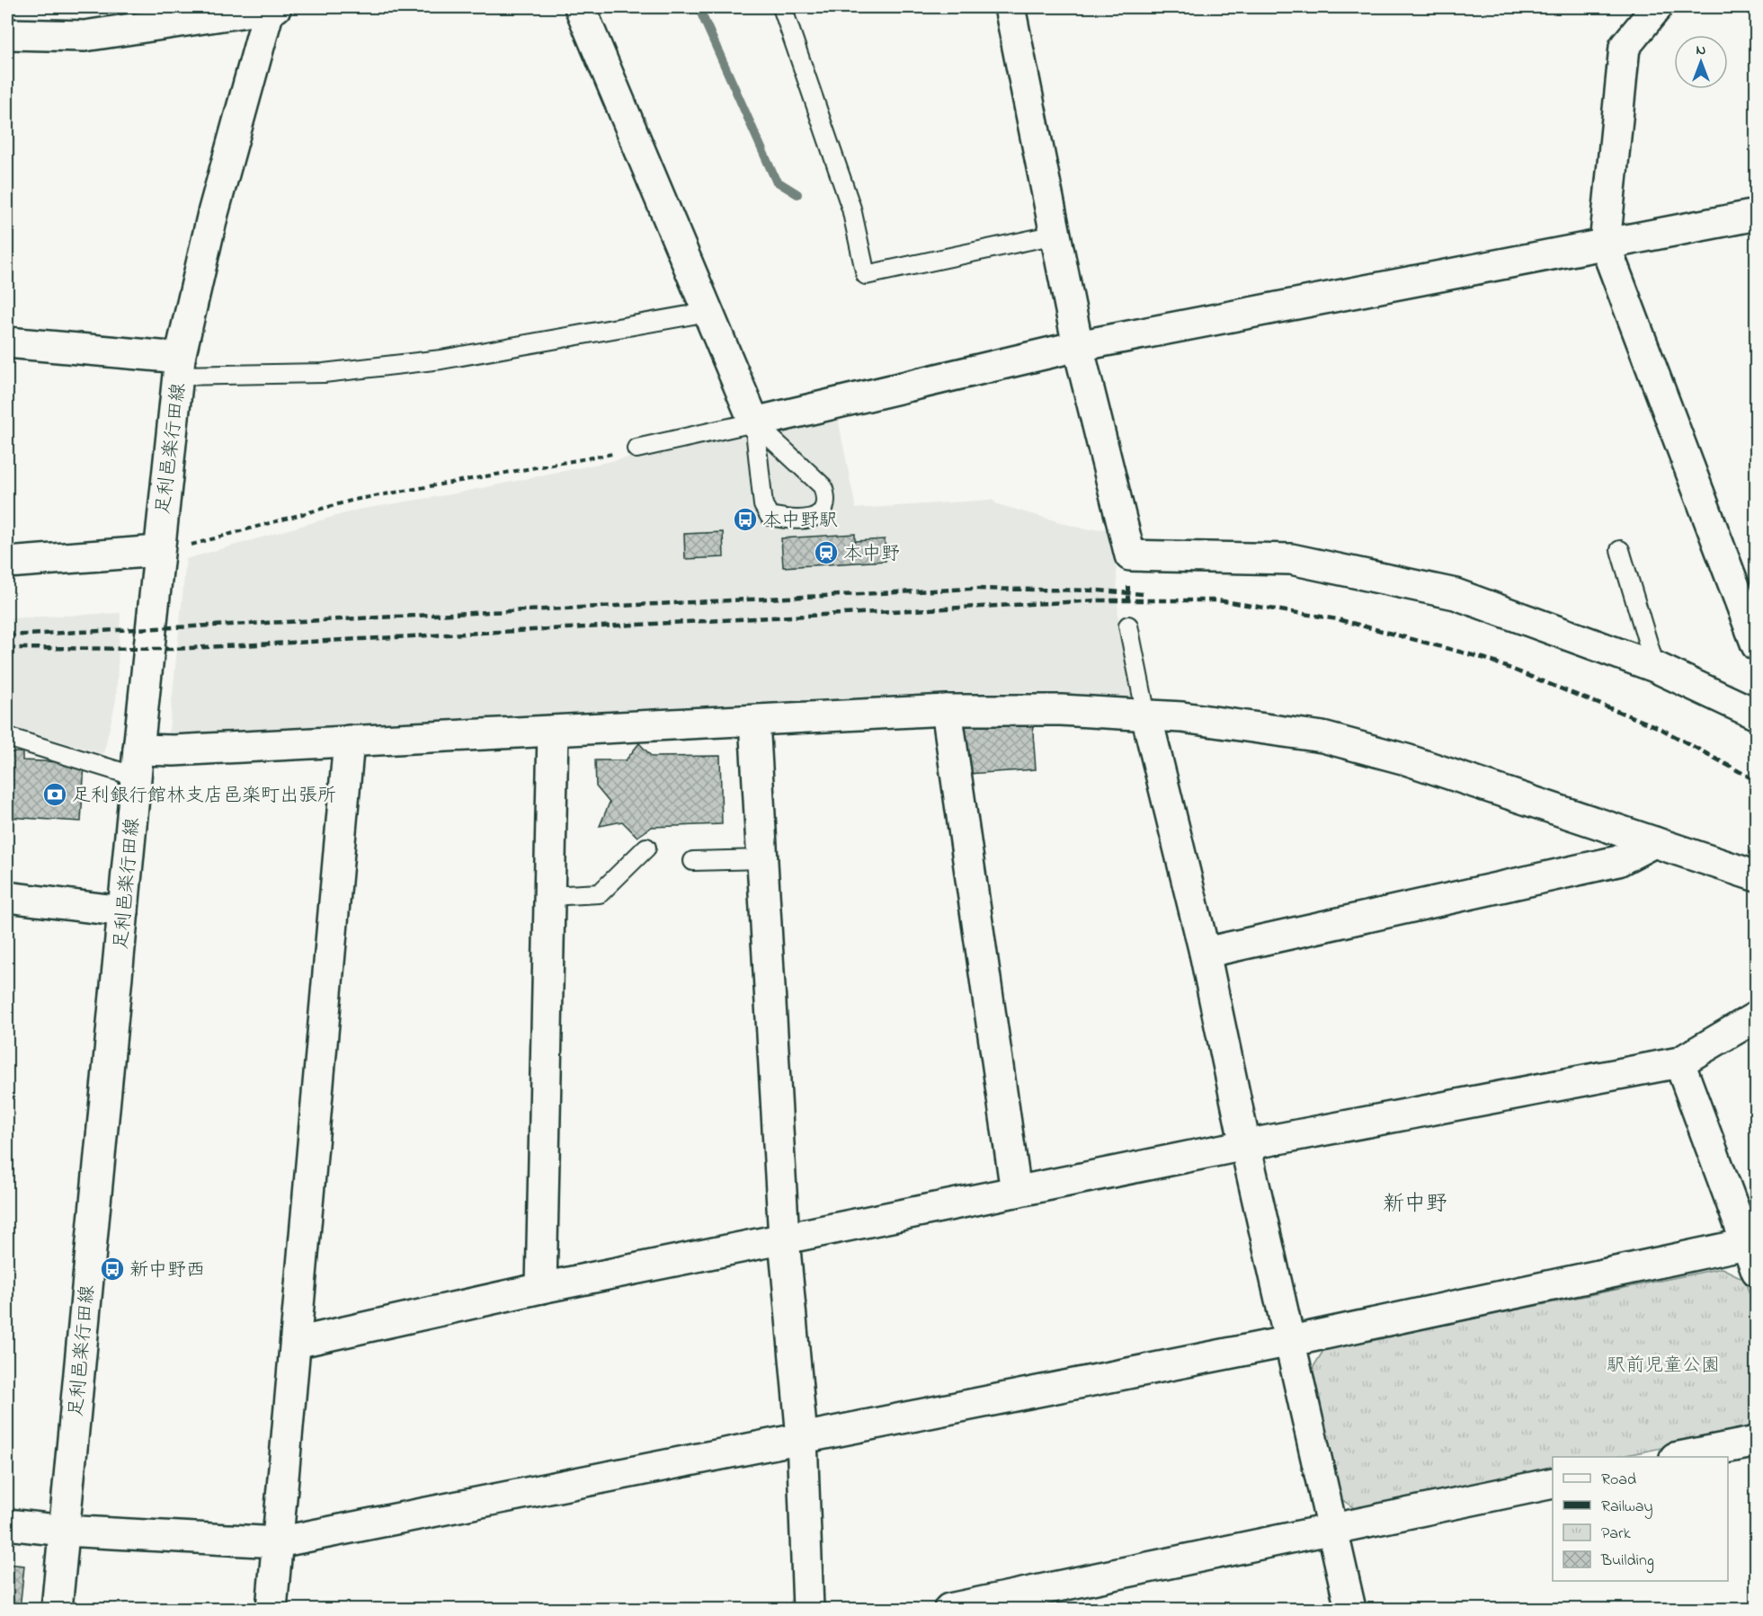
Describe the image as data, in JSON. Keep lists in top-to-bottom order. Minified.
{"streets":{"street":["足利邑楽行田線"]},"districts":["新中野"],"parks":["駅前児童公園"],"places":{"bus stop":["本中野駅","新中野西"],"station":["本中野"],"bank":["足利銀行館林支店邑楽町出張所"]},"legend":["Road","Railway","Park","Building"],"north":"top"}
